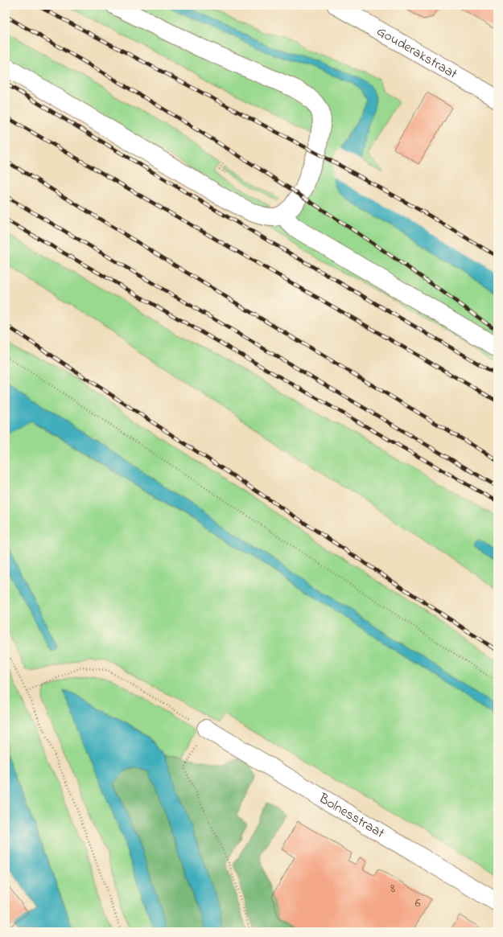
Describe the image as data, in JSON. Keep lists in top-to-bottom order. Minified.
{"streets":{"street":["Gouderakstraat","Bolnesstraat"]},"house_numbers":["8","6"]}
